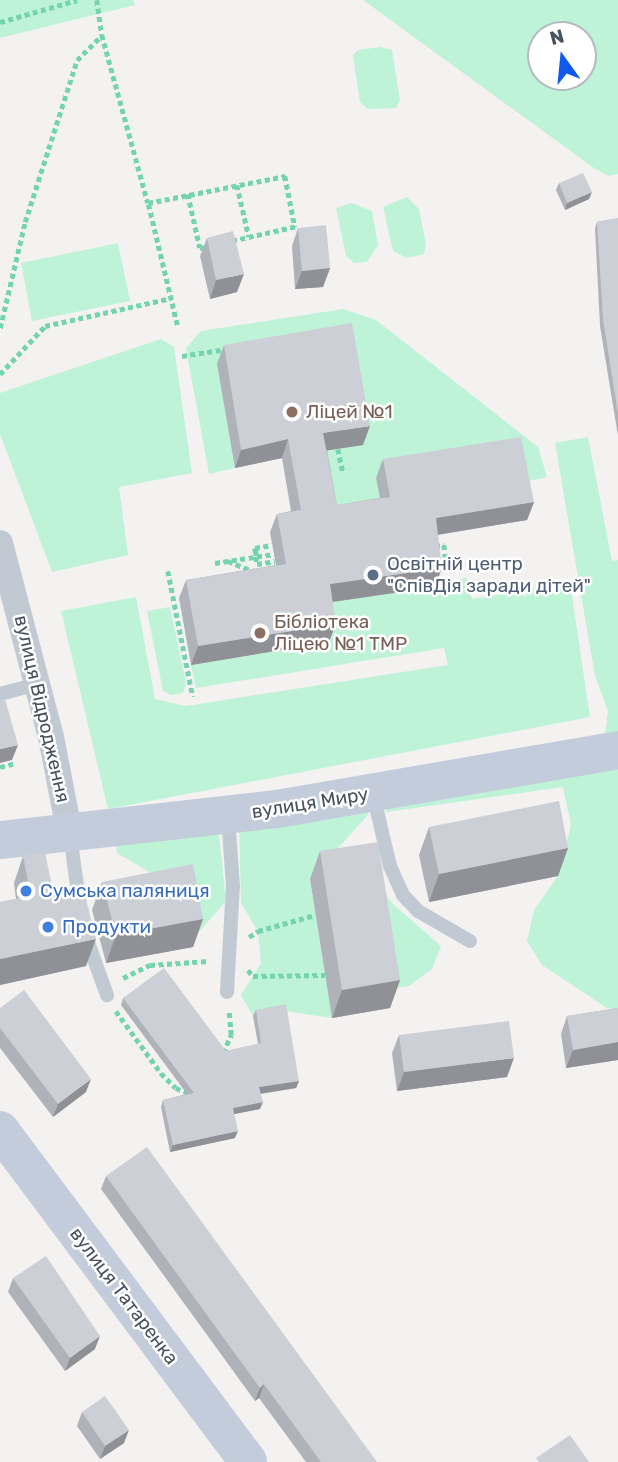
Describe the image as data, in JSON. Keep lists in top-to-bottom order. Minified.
{"streets":{"street":["вулиця Відродження","вулиця Миру","вулиця Татаренка"]},"crossings":[["вулиця Відродження","вулиця Миру"]],"places":["Ліцей №1","Освітній центр \"СпівДія заради дітей\"","Бібліотека Ліцею №1 ТМР","Сумська паляниця","Продукти"],"north":"top"}
